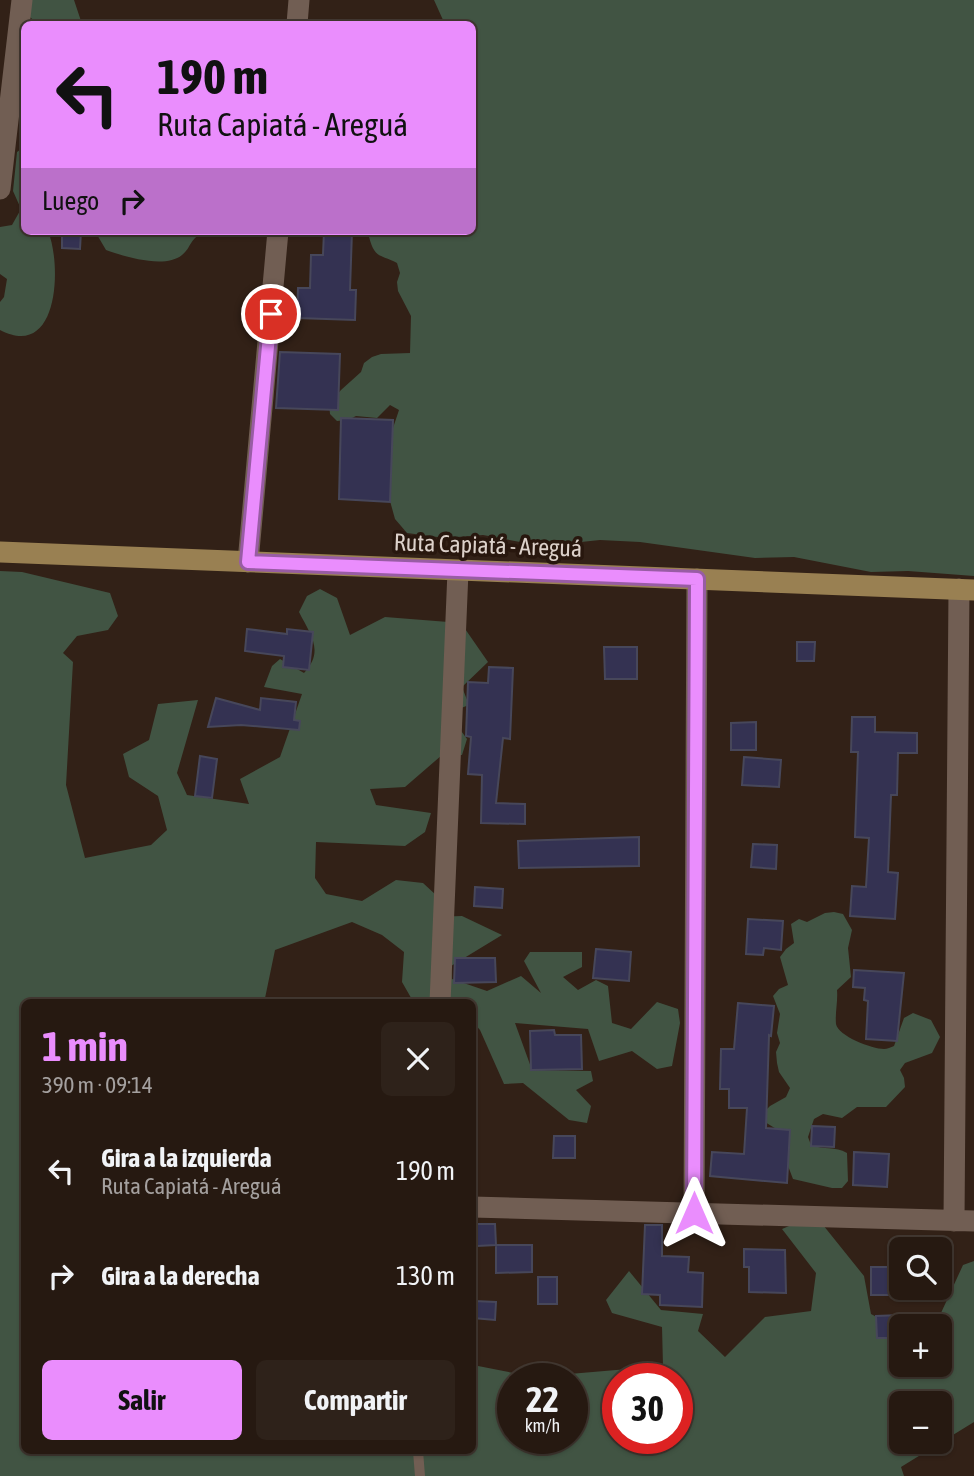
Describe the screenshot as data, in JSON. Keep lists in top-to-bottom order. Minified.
{"streets":{"main road":["Ruta Capiatá - Areguá"]},"page":{"turn":["190 m","Ruta Capiatá - Areguá"],"then":"Luego","heading":["1 min","390 m · 09:14"],"list":[{"name":"Gira a la izquierda","note":"Ruta Capiatá - Areguá","value":"190 m"},{"name":"Gira a la derecha","value":"130 m"}],"map_buttons":["+","−"],"buttons":["Salir","Compartir"],"speed":"22 km/h","limit":"30"}}
